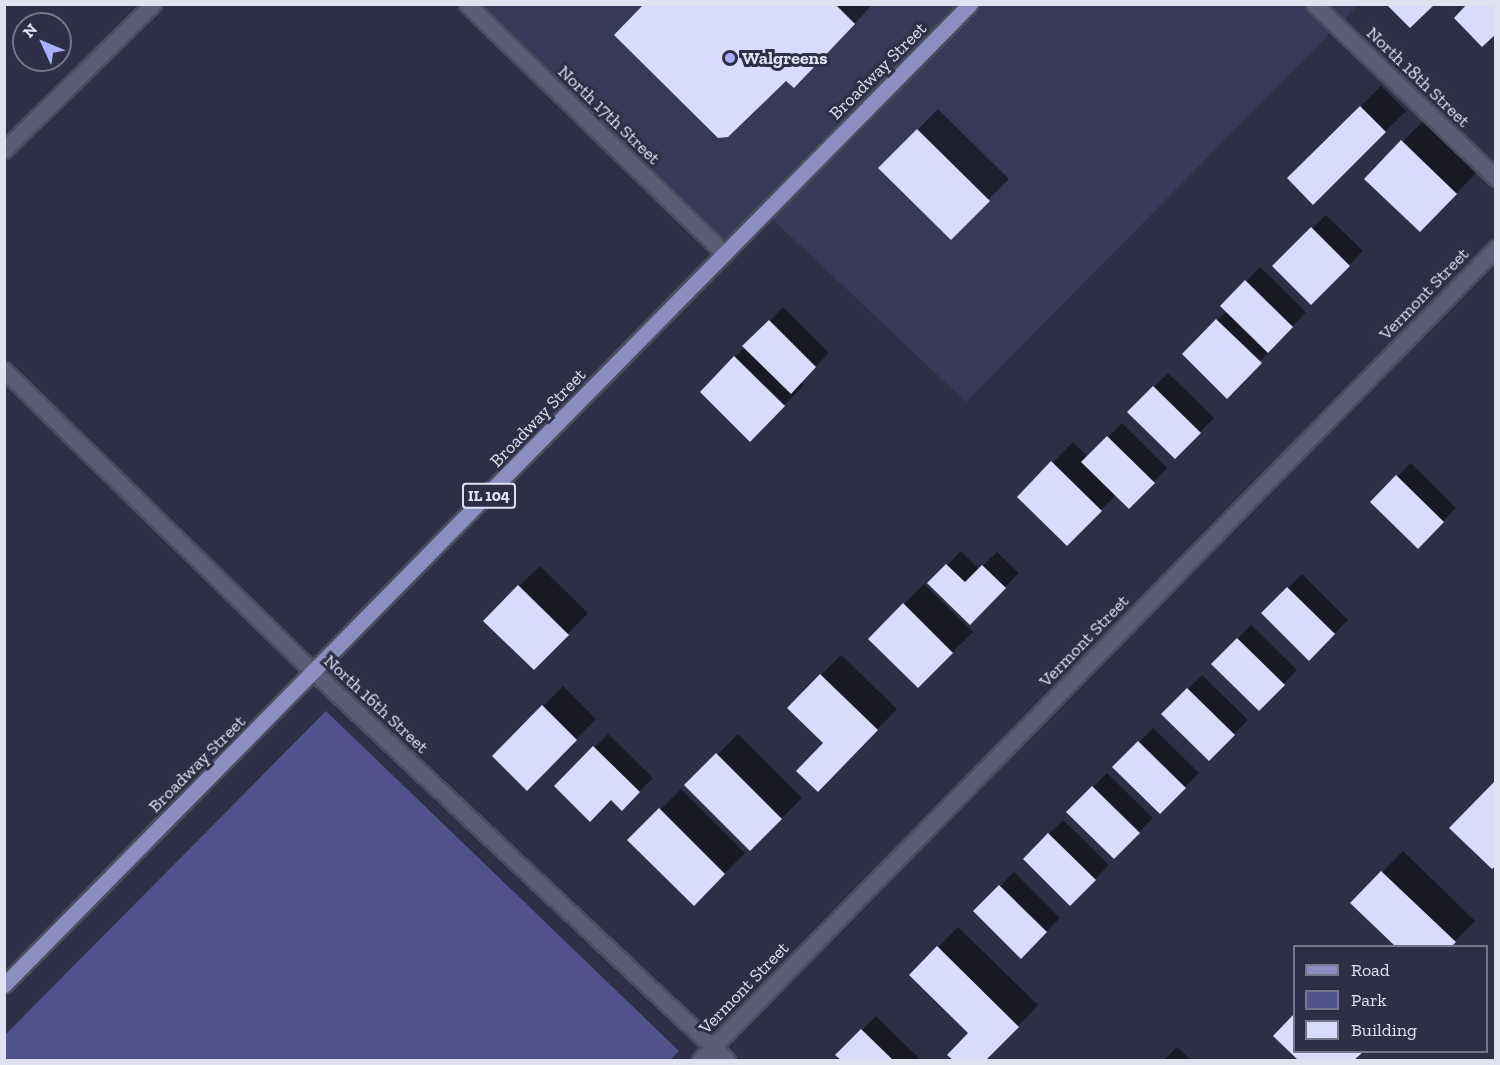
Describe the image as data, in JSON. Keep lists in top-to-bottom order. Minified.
{"streets":{"main road":["Broadway Street","IL 104"],"street":["North 18th Street","North 17th Street","Vermont Street","North 16th Street"]},"crossings":[["Broadway Street","North 17th Street"],["Broadway Street","North 16th Street"],["Vermont Street","North 16th Street"]],"places":["Walgreens"],"legend":["Road","Park","Building"],"north":"top left"}
